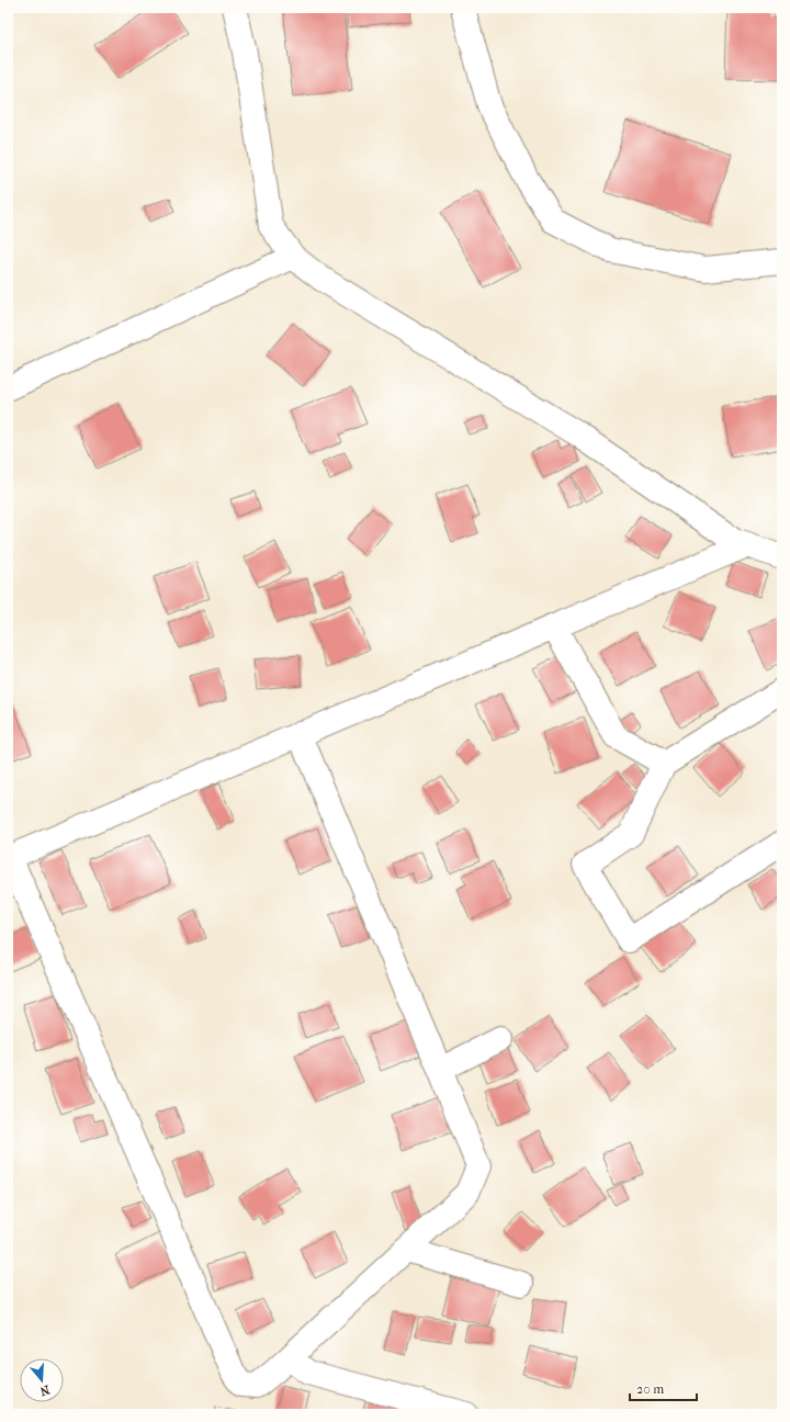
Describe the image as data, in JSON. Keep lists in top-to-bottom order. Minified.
{"scale_bar":"20 m","north":"bottom"}
